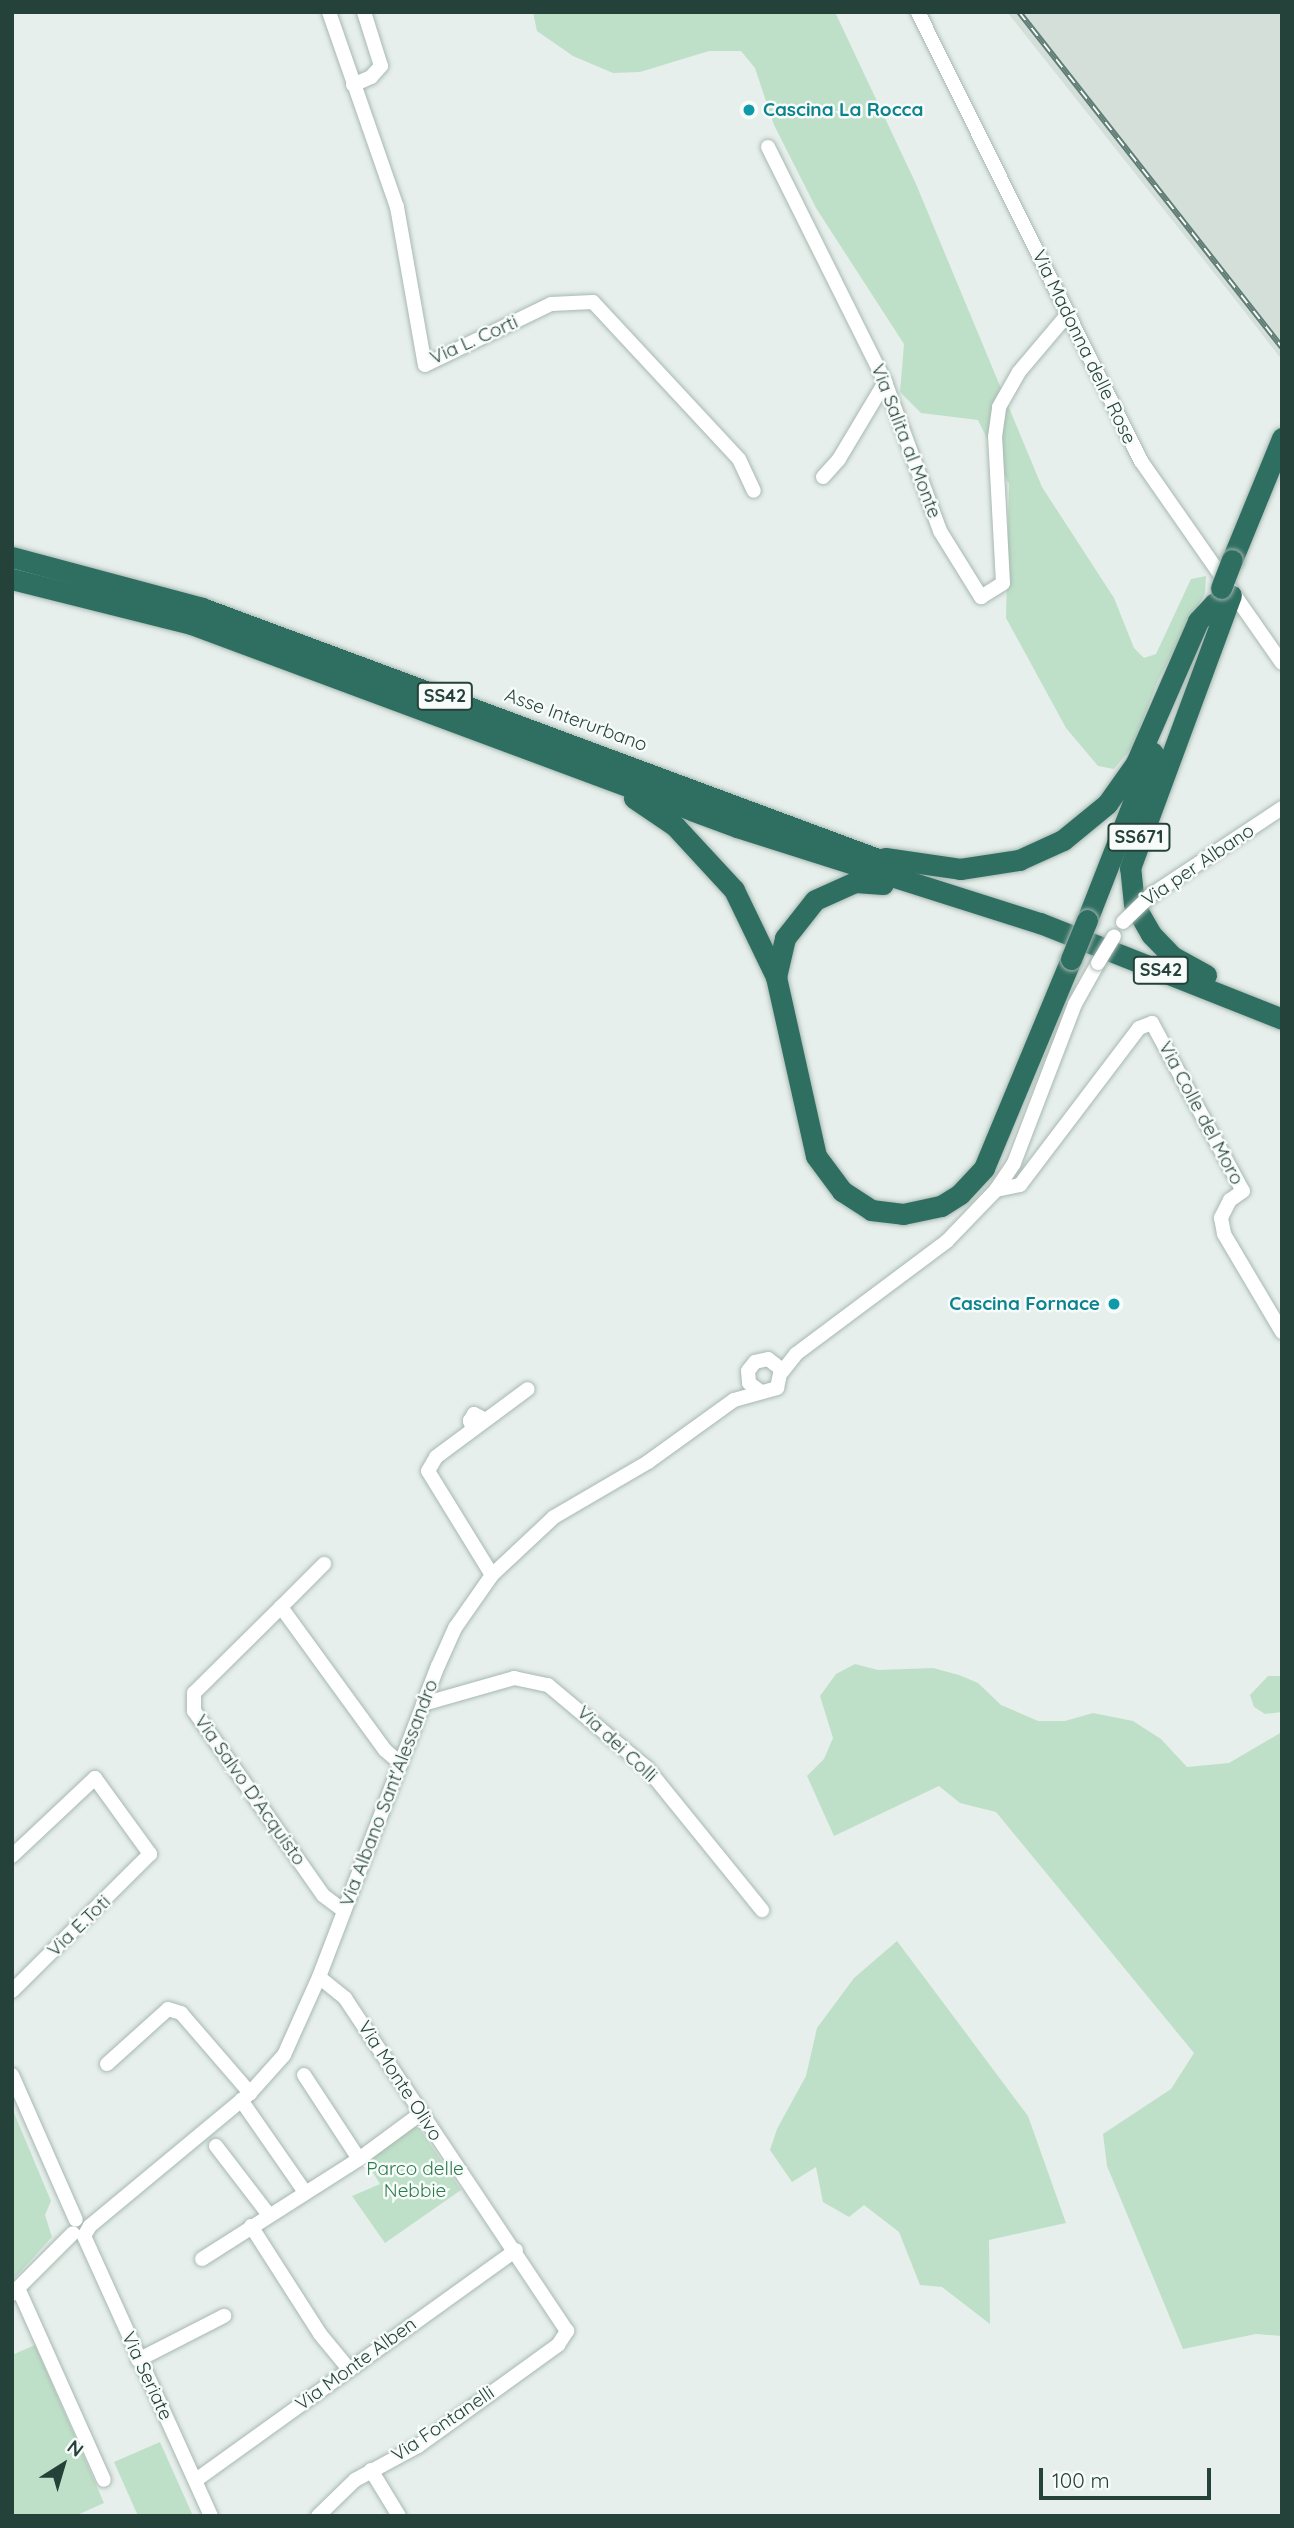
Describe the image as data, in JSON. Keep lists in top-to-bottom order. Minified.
{"streets":{"highway":["SS42","Asse Interurbano","SS671"],"street":["Via L. Corti","Via Madonna delle Rose","Via Salita al Monte","Via per Albano","Via Colle del Moro","Via dei Colli","Via Salvo D'Acquisto","Via Albano Sant'Alessandro","Via E.Toti","Via Monte Olivo","Via Monte Alben","Via Seriate","Via Fontanelli"]},"crossings":[["Via Madonna delle Rose","Via Salita al Monte"],["SS42","Asse Interurbano"],["SS42","SS671"],["Via per Albano","Via Colle del Moro"],["Via dei Colli","Via Albano Sant'Alessandro"],["Via Salvo D'Acquisto","Via Albano Sant'Alessandro"],["Via Albano Sant'Alessandro","Via Monte Olivo"],["Via Albano Sant'Alessandro","Via Seriate"],["Via Monte Olivo","Via Monte Alben"],["Via Monte Olivo","Via Fontanelli"],["Via Monte Alben","Via Seriate"]],"parks":["Parco delle Nebbie"],"places":["Cascina La Rocca","Cascina Fornace"],"scale_bar":"100 m","north":"top right"}
